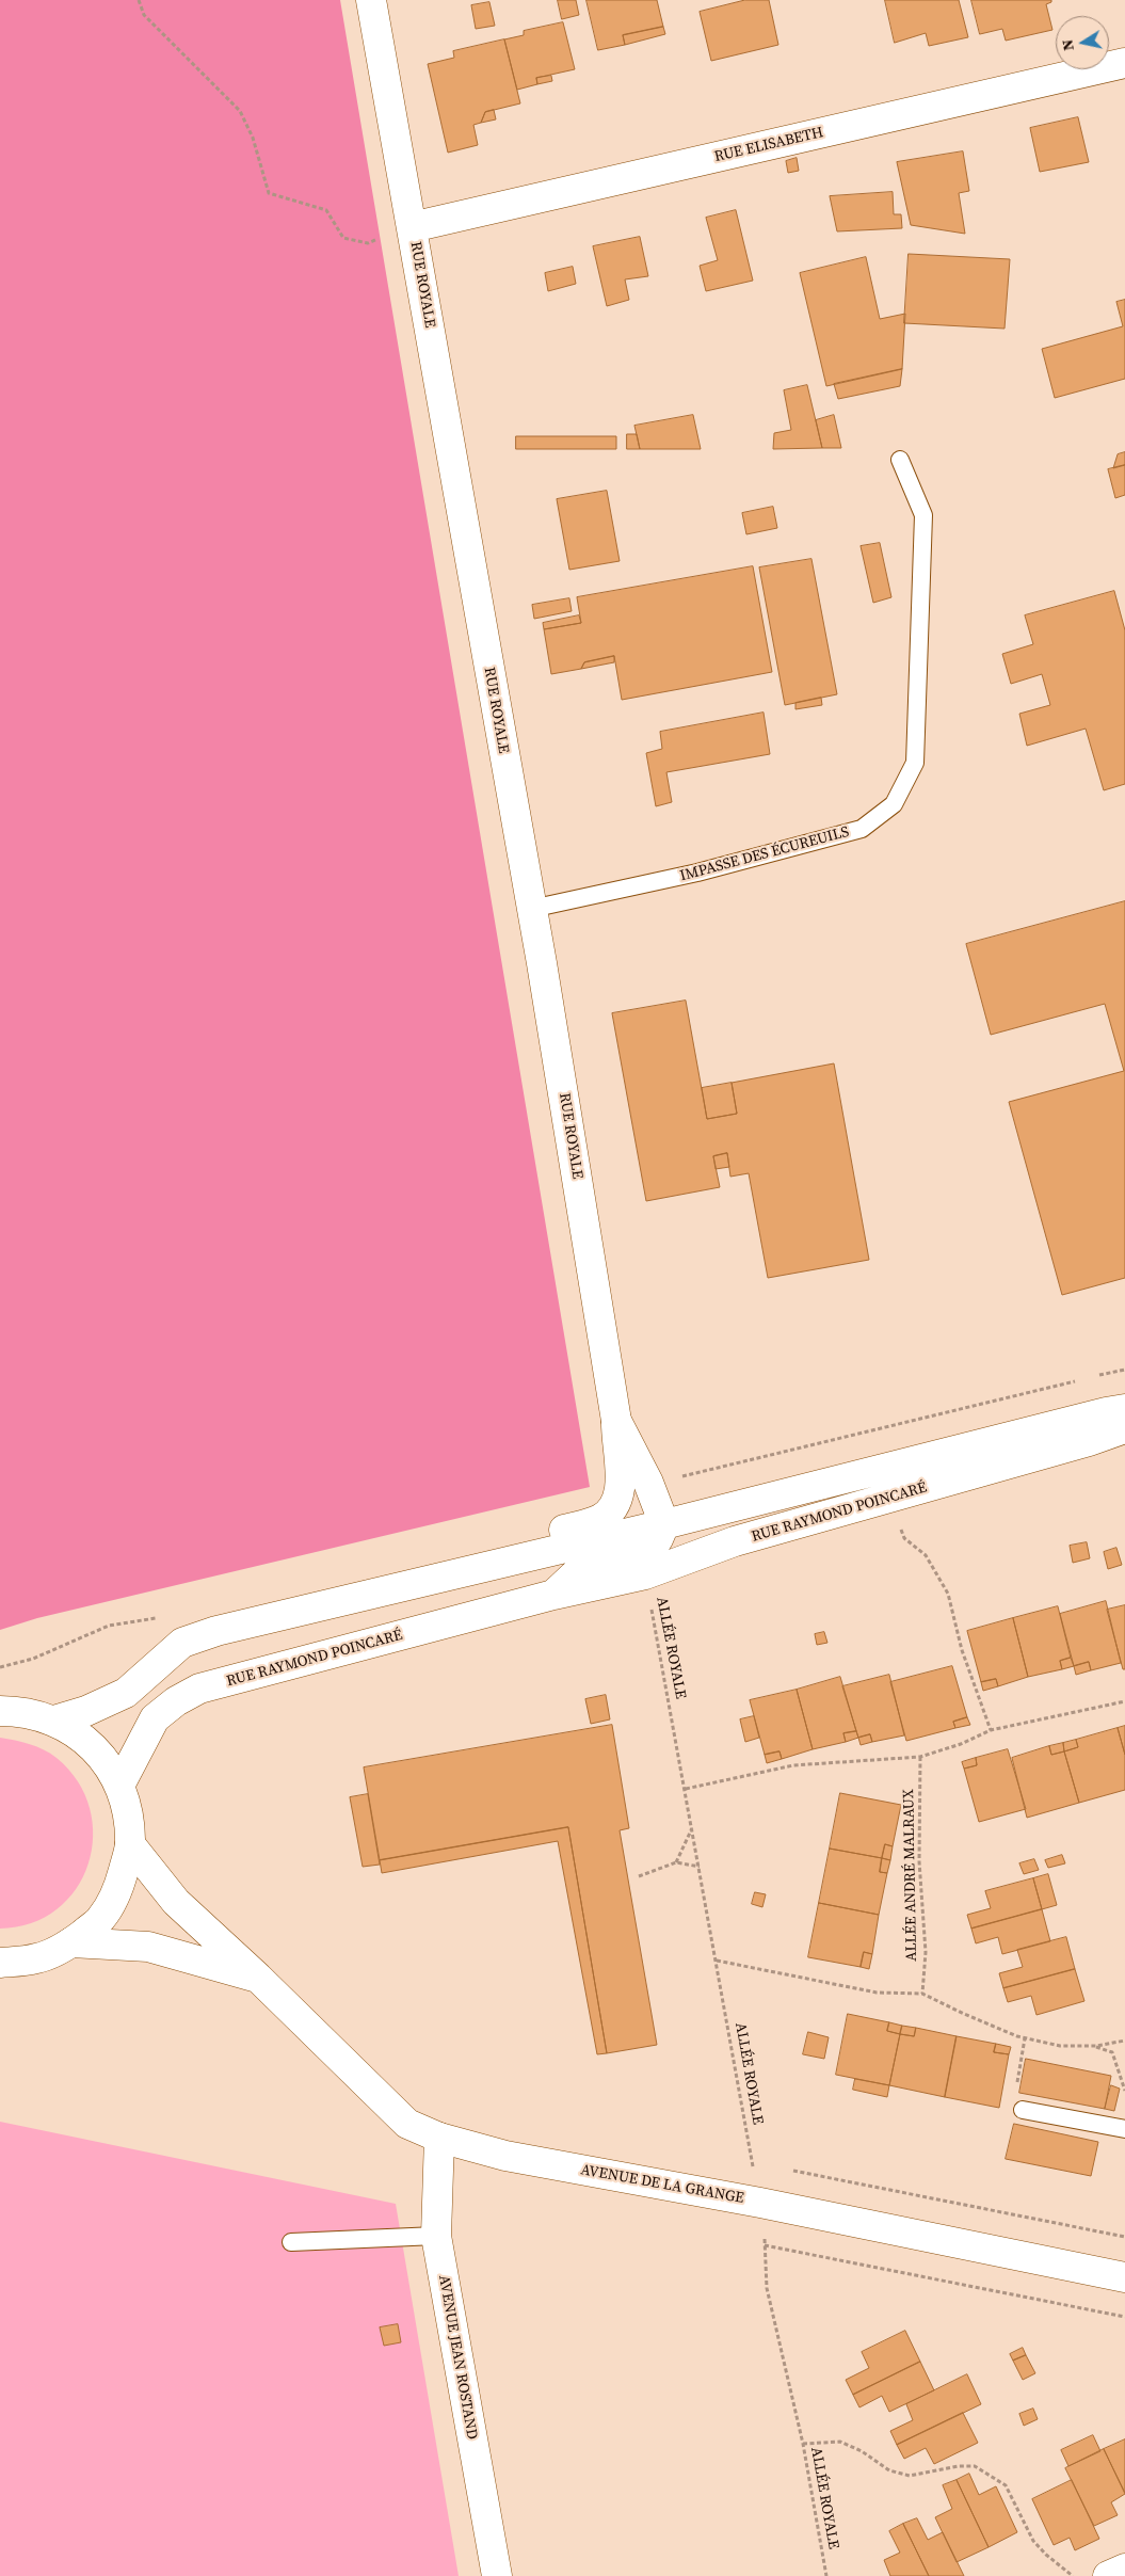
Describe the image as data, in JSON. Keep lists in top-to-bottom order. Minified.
{"streets":{"street":["RUE ELISABETH","RUE ROYALE","RUE RAYMOND POINCARÉ","AVENUE DE LA GRANGE","AVENUE JEAN ROSTAND"],"lane":["IMPASSE DES ÉCUREUILS"],"path":["ALLÉE ROYALE","ALLÉE ANDRÉ MALRAUX"]},"crossings":[["RUE ELISABETH","RUE ROYALE"],["RUE ROYALE","IMPASSE DES ÉCUREUILS"],["RUE ROYALE","RUE RAYMOND POINCARÉ"],["RUE RAYMOND POINCARÉ","ALLÉE ROYALE"],["ALLÉE ROYALE","AVENUE DE LA GRANGE"],["AVENUE DE LA GRANGE","AVENUE JEAN ROSTAND"]],"north":"left"}
